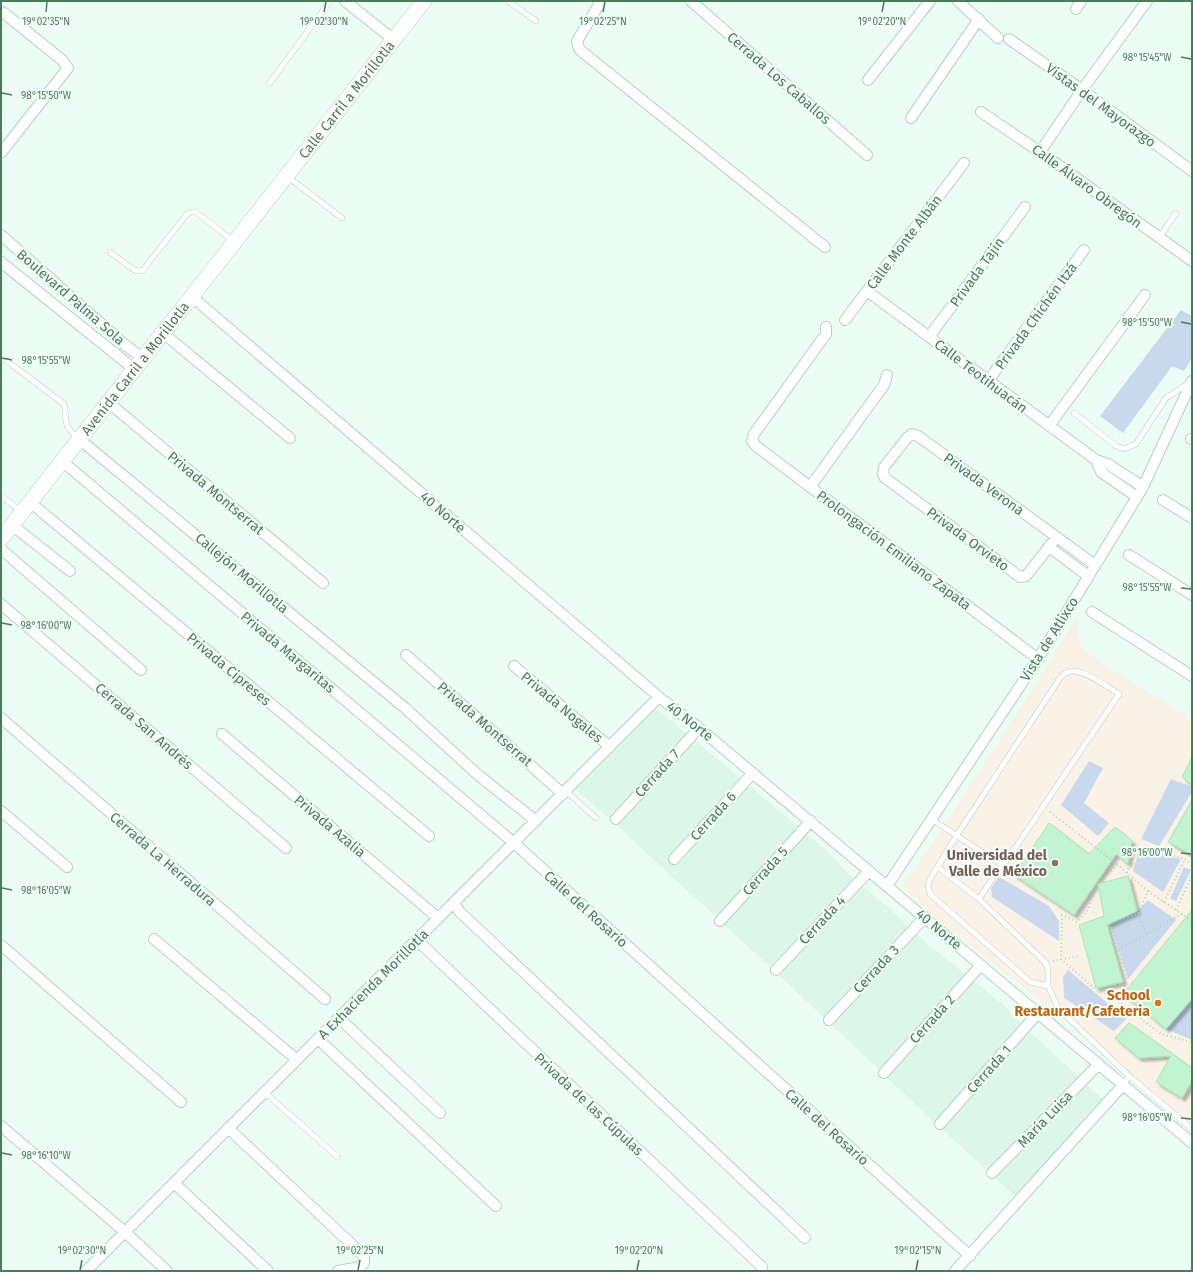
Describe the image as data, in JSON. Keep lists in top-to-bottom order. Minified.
{"streets":{"street":["Cerrada Los Caballos","Calle Carril a Morillotla","Vistas del Mayorazgo","Calle Álvaro Obregón","Calle Monte Albán","Privada Tajín","Boulevard Palma Sola","Privada Chichén Itzá","Avenida Carril a Morillotla","Calle Teotihuacán","Privada Verona","Privada Montserrat","40 Norte","Privada Orvieto","Prolongación Emiliano Zapata","Callejón Morillotla","Vista de Atlixco","Privada Margaritas","Privada Cipreses","Privada Nogales","Cerrada San Andrés","Cerrada 7","Cerrada 6","Privada Azalia","Cerrada La Herradura","Cerrada 5","Calle del Rosario","Cerrada 4","Cerrada 3","A Exhacienda Morillotla","Cerrada 2","Cerrada 1","Privada de las Cúpulas","María Luisa"]},"crossings":[["Calle Carril a Morillotla","Avenida Carril a Morillotla"],["Calle Monte Albán","Calle Teotihuacán"],["Privada Tajín","Calle Teotihuacán"],["Boulevard Palma Sola","Avenida Carril a Morillotla"],["Privada Chichén Itzá","Calle Teotihuacán"],["Avenida Carril a Morillotla","Privada Montserrat"],["Avenida Carril a Morillotla","40 Norte"],["Avenida Carril a Morillotla","Callejón Morillotla"],["Avenida Carril a Morillotla","Privada Margaritas"],["Avenida Carril a Morillotla","Privada Cipreses"],["Calle Teotihuacán","Vista de Atlixco"],["Privada Verona","Privada Orvieto"],["Privada Verona","Vista de Atlixco"],["Privada Montserrat","A Exhacienda Morillotla"],["40 Norte","Vista de Atlixco"],["40 Norte","Cerrada 7"],["40 Norte","Cerrada 6"],["40 Norte","Cerrada 5"],["40 Norte","Cerrada 4"],["40 Norte","Cerrada 3"],["40 Norte","A Exhacienda Morillotla"],["40 Norte","Cerrada 2"],["40 Norte","Cerrada 1"],["40 Norte","María Luisa"],["Prolongación Emiliano Zapata","Vista de Atlixco"],["Callejón Morillotla","A Exhacienda Morillotla"],["Privada Margaritas","Calle del Rosario"],["Privada Margaritas","A Exhacienda Morillotla"],["Privada Nogales","A Exhacienda Morillotla"],["Privada Azalia","A Exhacienda Morillotla"],["Calle del Rosario","A Exhacienda Morillotla"],["A Exhacienda Morillotla","Privada de las Cúpulas"]],"places":["Universidad del Valle de México","School Restaurant/Cafeteria"],"coordinates":["19°02'35\"N","19°02'30\"N","19°02'25\"N","19°02'20\"N","98°15'45\"W","98°15'50\"W","98°15'55\"W","98°16'00\"W","98°16'05\"W","98°16'10\"W","19°02'15\"N"]}
